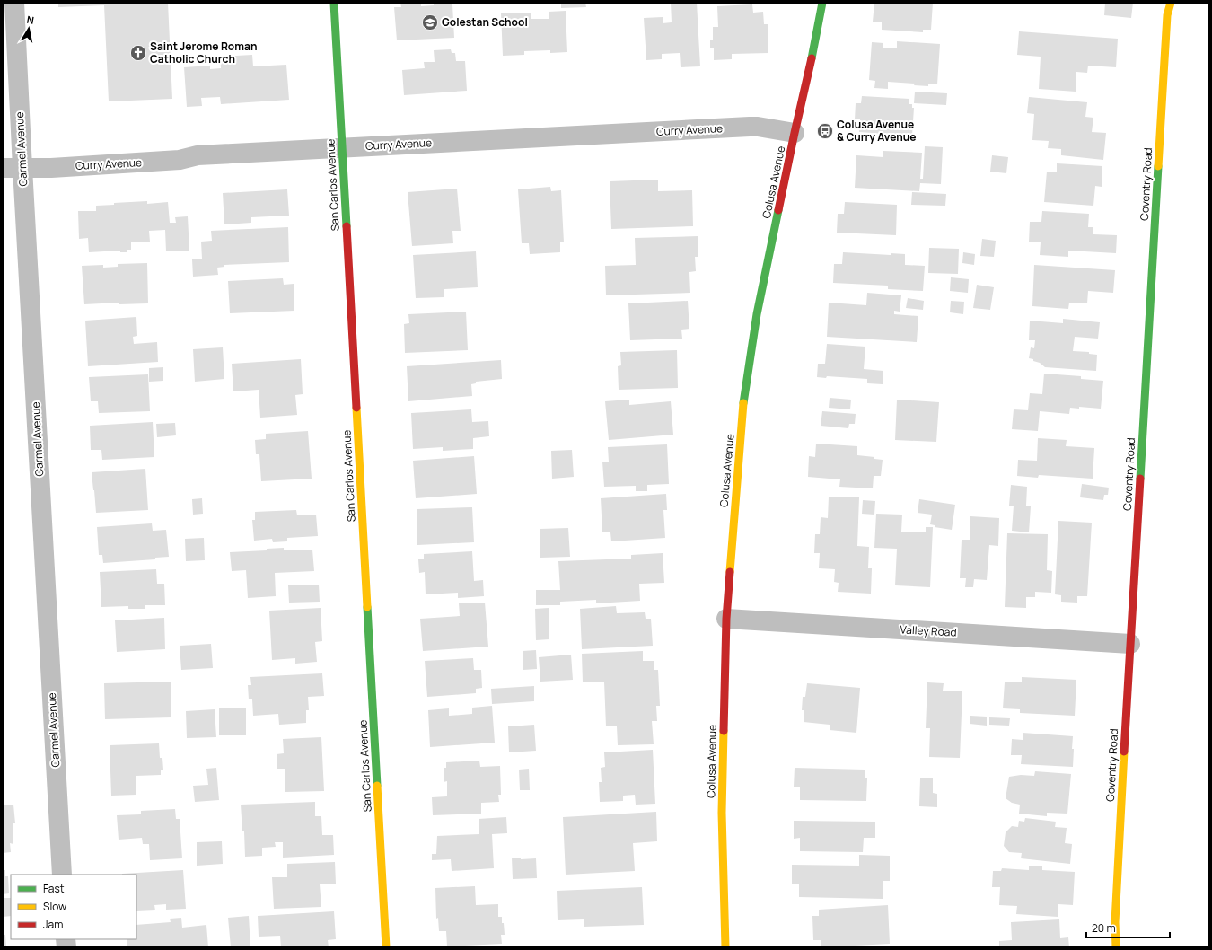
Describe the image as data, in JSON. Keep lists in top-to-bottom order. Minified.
{"streets":{"street":["Curry Avenue","Carmel Avenue","Colusa Avenue","Coventry Road","San Carlos Avenue","Valley Road"]},"crossings":[["Curry Avenue","Carmel Avenue"],["Curry Avenue","Colusa Avenue"],["Curry Avenue","San Carlos Avenue"],["Colusa Avenue","Valley Road"],["Coventry Road","Valley Road"]],"places":{"school or university":["Golestan School"],"church":["Saint Jerome Roman Catholic Church"],"bus stop":["Colusa Avenue & Curry Avenue"]},"legend":["Fast","Slow","Jam"],"scale_bar":"20 m","north":"top"}
